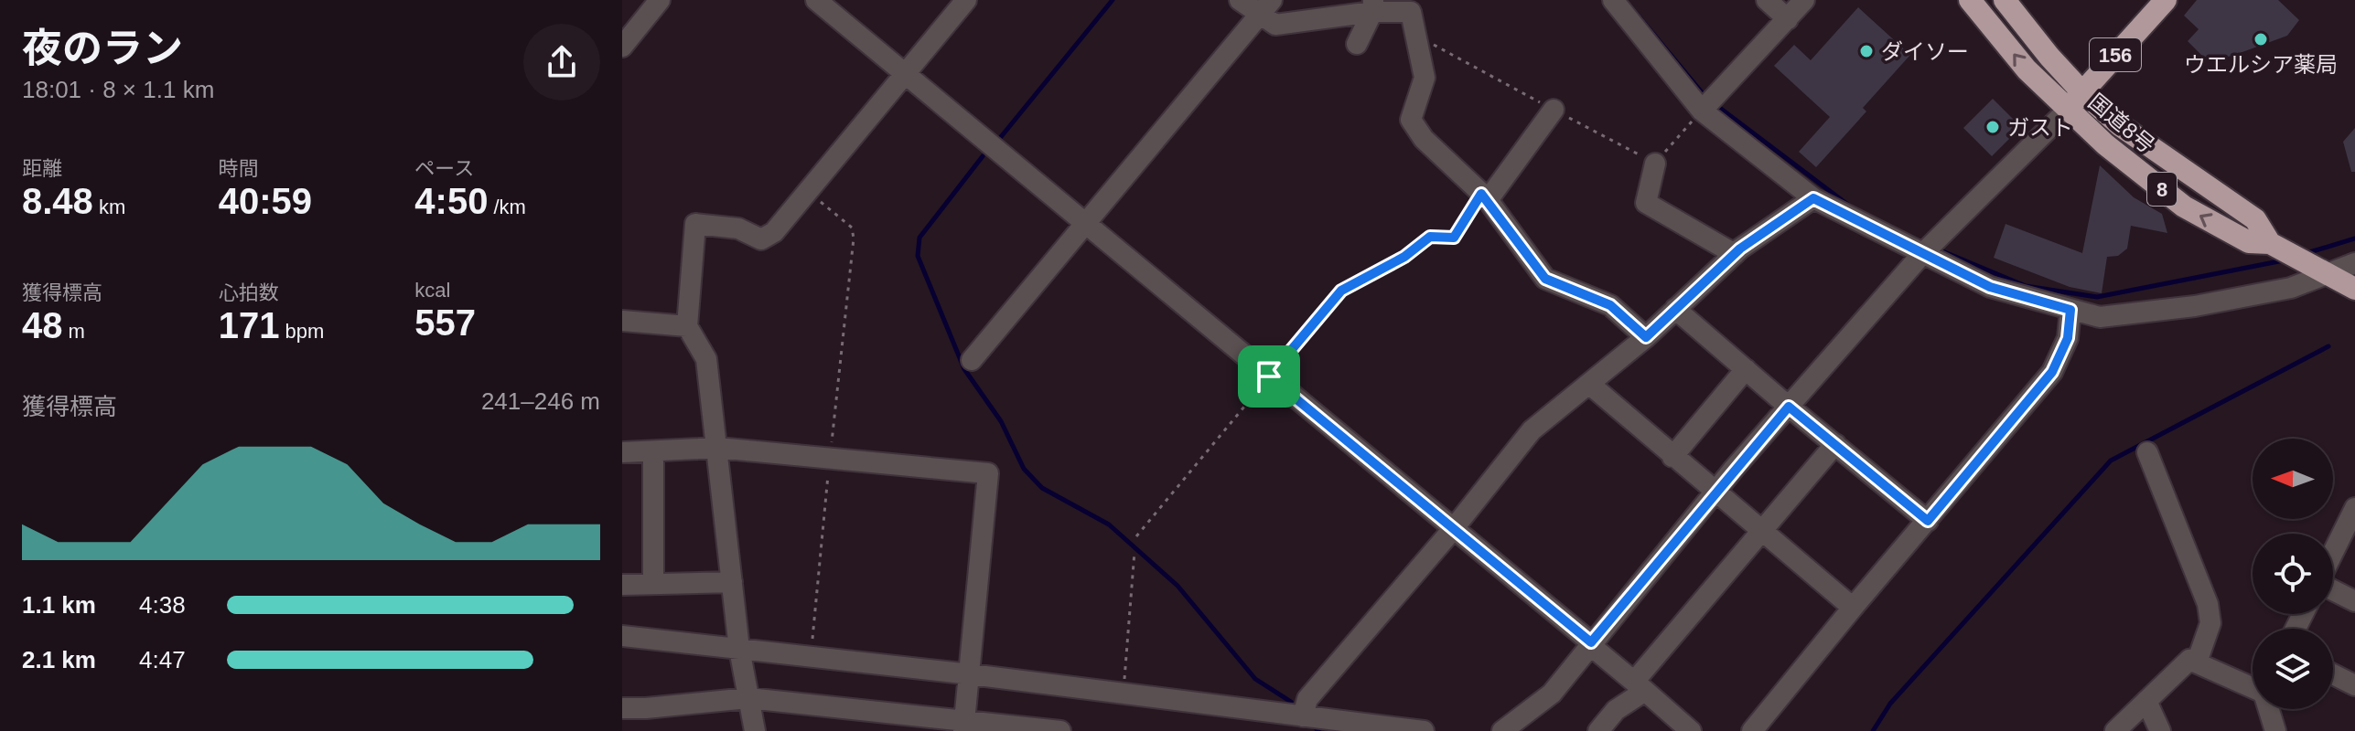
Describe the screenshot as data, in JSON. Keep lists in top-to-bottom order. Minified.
{"streets":{"highway":["156","国道8号","8"]},"crossings":[["156","国道8号"]],"places":["ウエルシア薬局","ダイソー","ガスト"],"north":"left","page":{"heading":["夜のラン","18:01 · 8 × 1.1 km"],"stats":[["距離","8.48 km"],["時間","40:59"],["ペース","4:50 /km"],["獲得標高","48 m"],["心拍数","171 bpm"],["kcal","557"]],"chart":["獲得標高","241–246 m"],"list":[{"name":"1.1 km","note":"4:38"},{"name":"2.1 km","note":"4:47"}]}}
